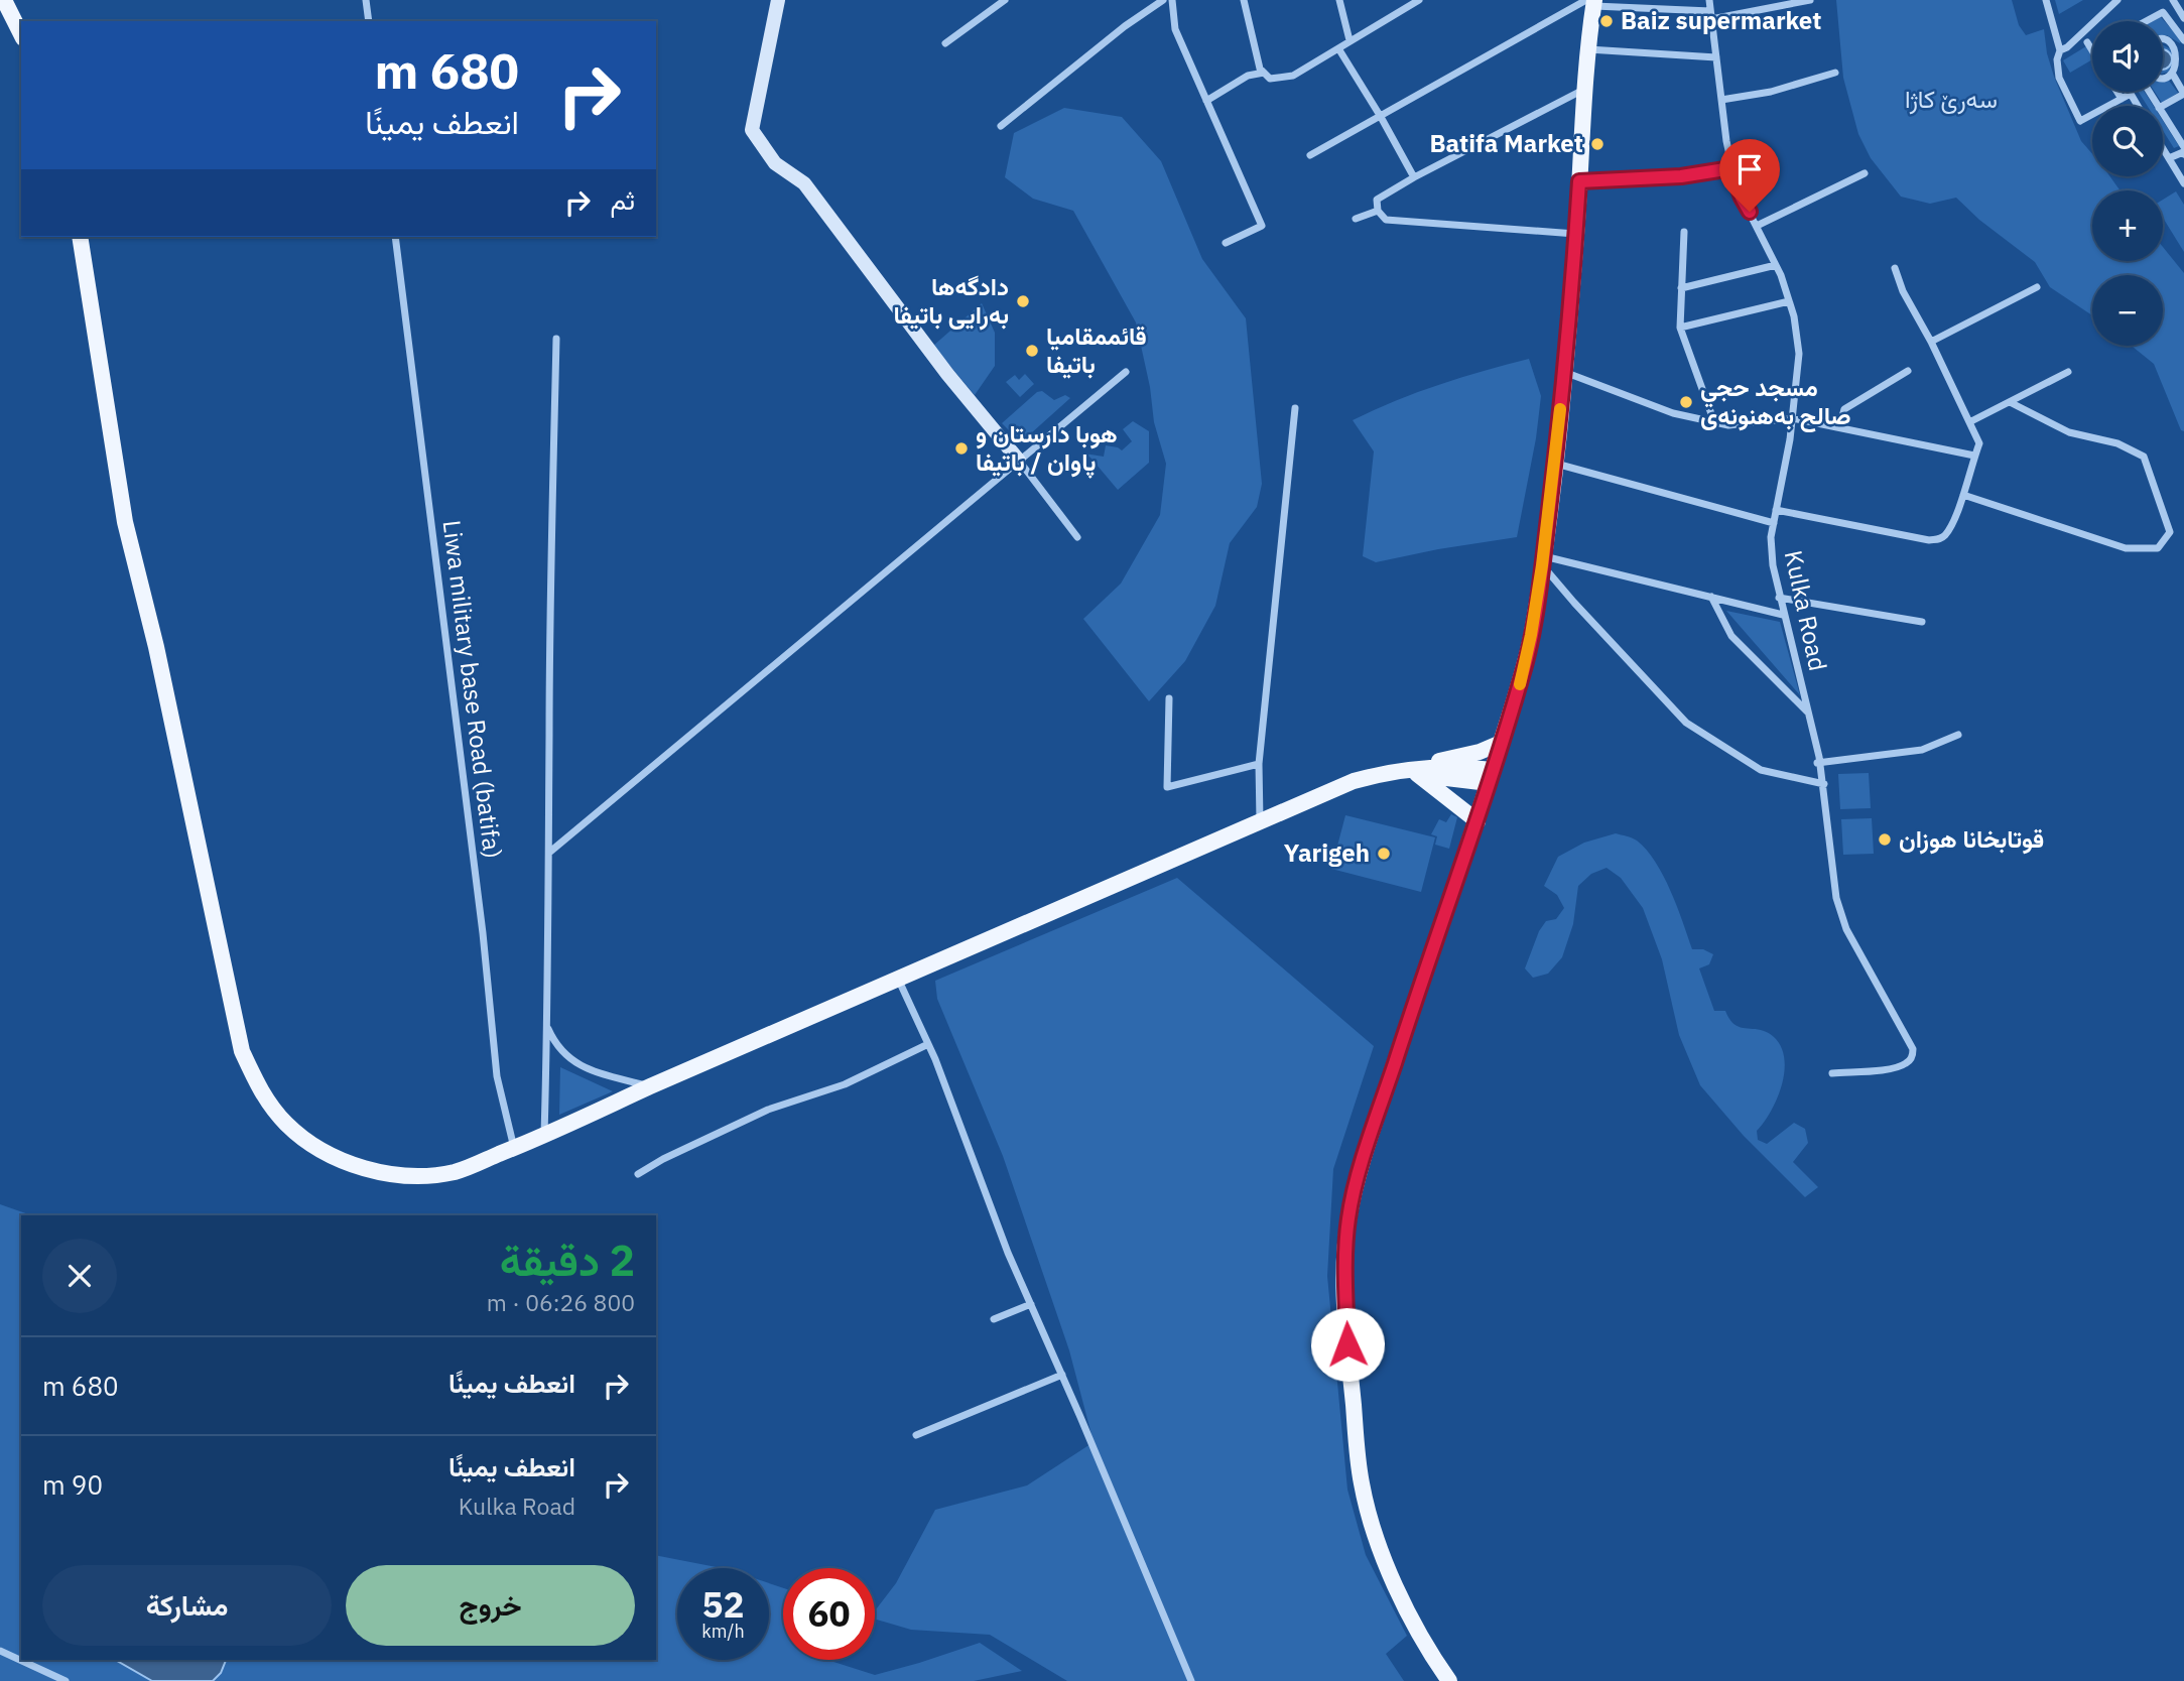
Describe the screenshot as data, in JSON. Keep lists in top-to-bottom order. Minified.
{"streets":{"street":["Kulka Road","Liwa military base Road (batifa)"]},"parks":["سەرێ کاژا"],"places":["Baiz supermarket","Batifa Market","دادگه‌ها به‌رايى باتيفا","قائممقاميا باتيفا","مسجد حجي صالح بەھنونەی","هوبا دارستان و پاوان / باتيفا","قوتابخانا هوزان","Yarigeh"],"page":{"map_buttons":["+","−"],"turn":["680 m","انعطف يمينًا"],"then":"ثم","heading":["2 دقيقة","800 m · 06:26"],"list":[{"name":"انعطف يمينًا","value":"680 m"},{"name":"انعطف يمينًا","note":"Kulka Road","value":"90 m"}],"buttons":["خروج","مشاركة"],"speed":"52 km/h","limit":"60"}}
